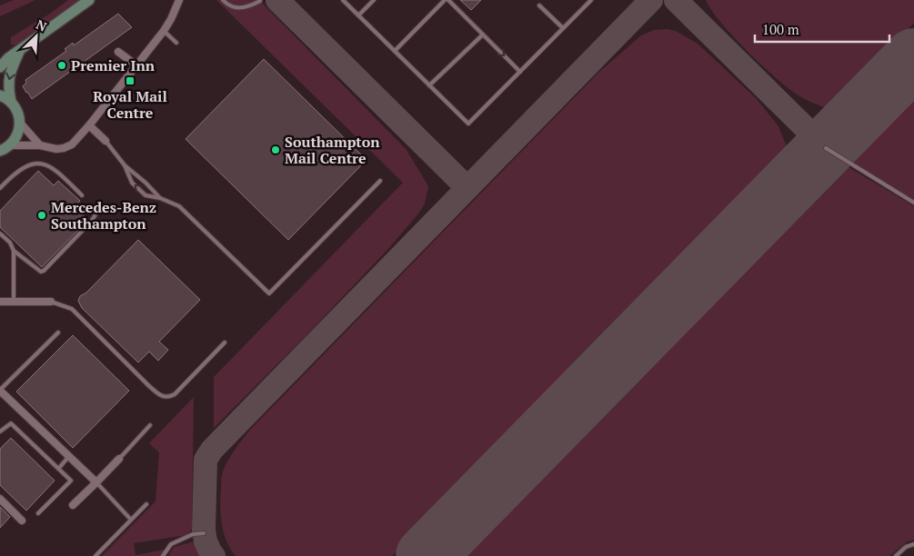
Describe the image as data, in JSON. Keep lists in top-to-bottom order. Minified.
{"places":{"other":["Premier Inn","Southampton Mail Centre","Mercedes-Benz Southampton"],"transit":["Royal Mail Centre"]},"scale_bar":"100 m","north":"top right"}
